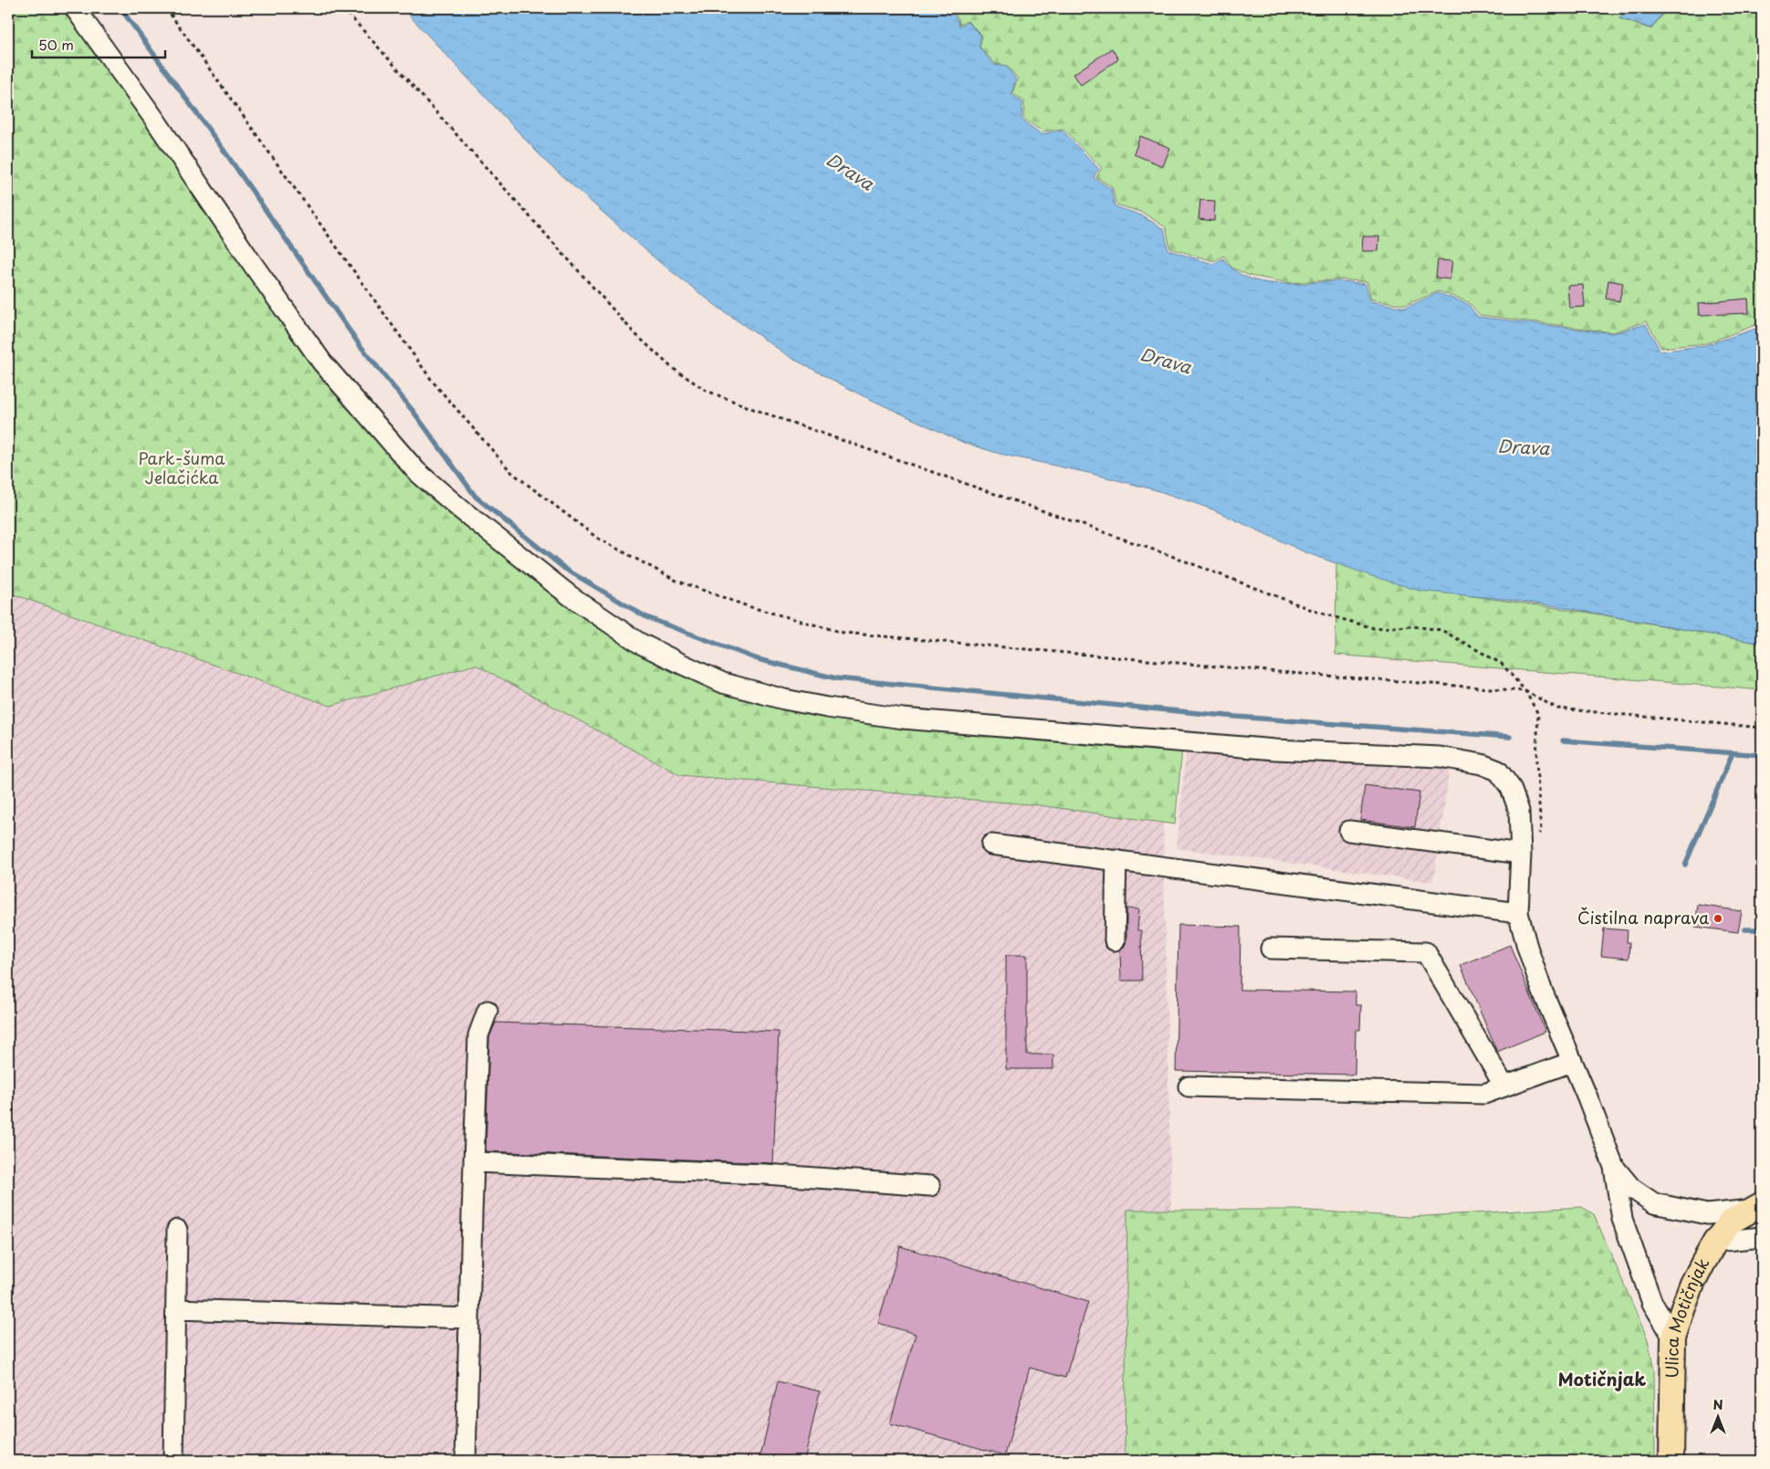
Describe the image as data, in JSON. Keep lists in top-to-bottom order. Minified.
{"streets":{"main road":["Ulica Motičnjak"]},"districts":["Motičnjak"],"water":["Drava"],"parks":["Park-šuma Jelačićka"],"places":["Čistilna naprava"],"scale_bar":"50 m","north":"top"}
